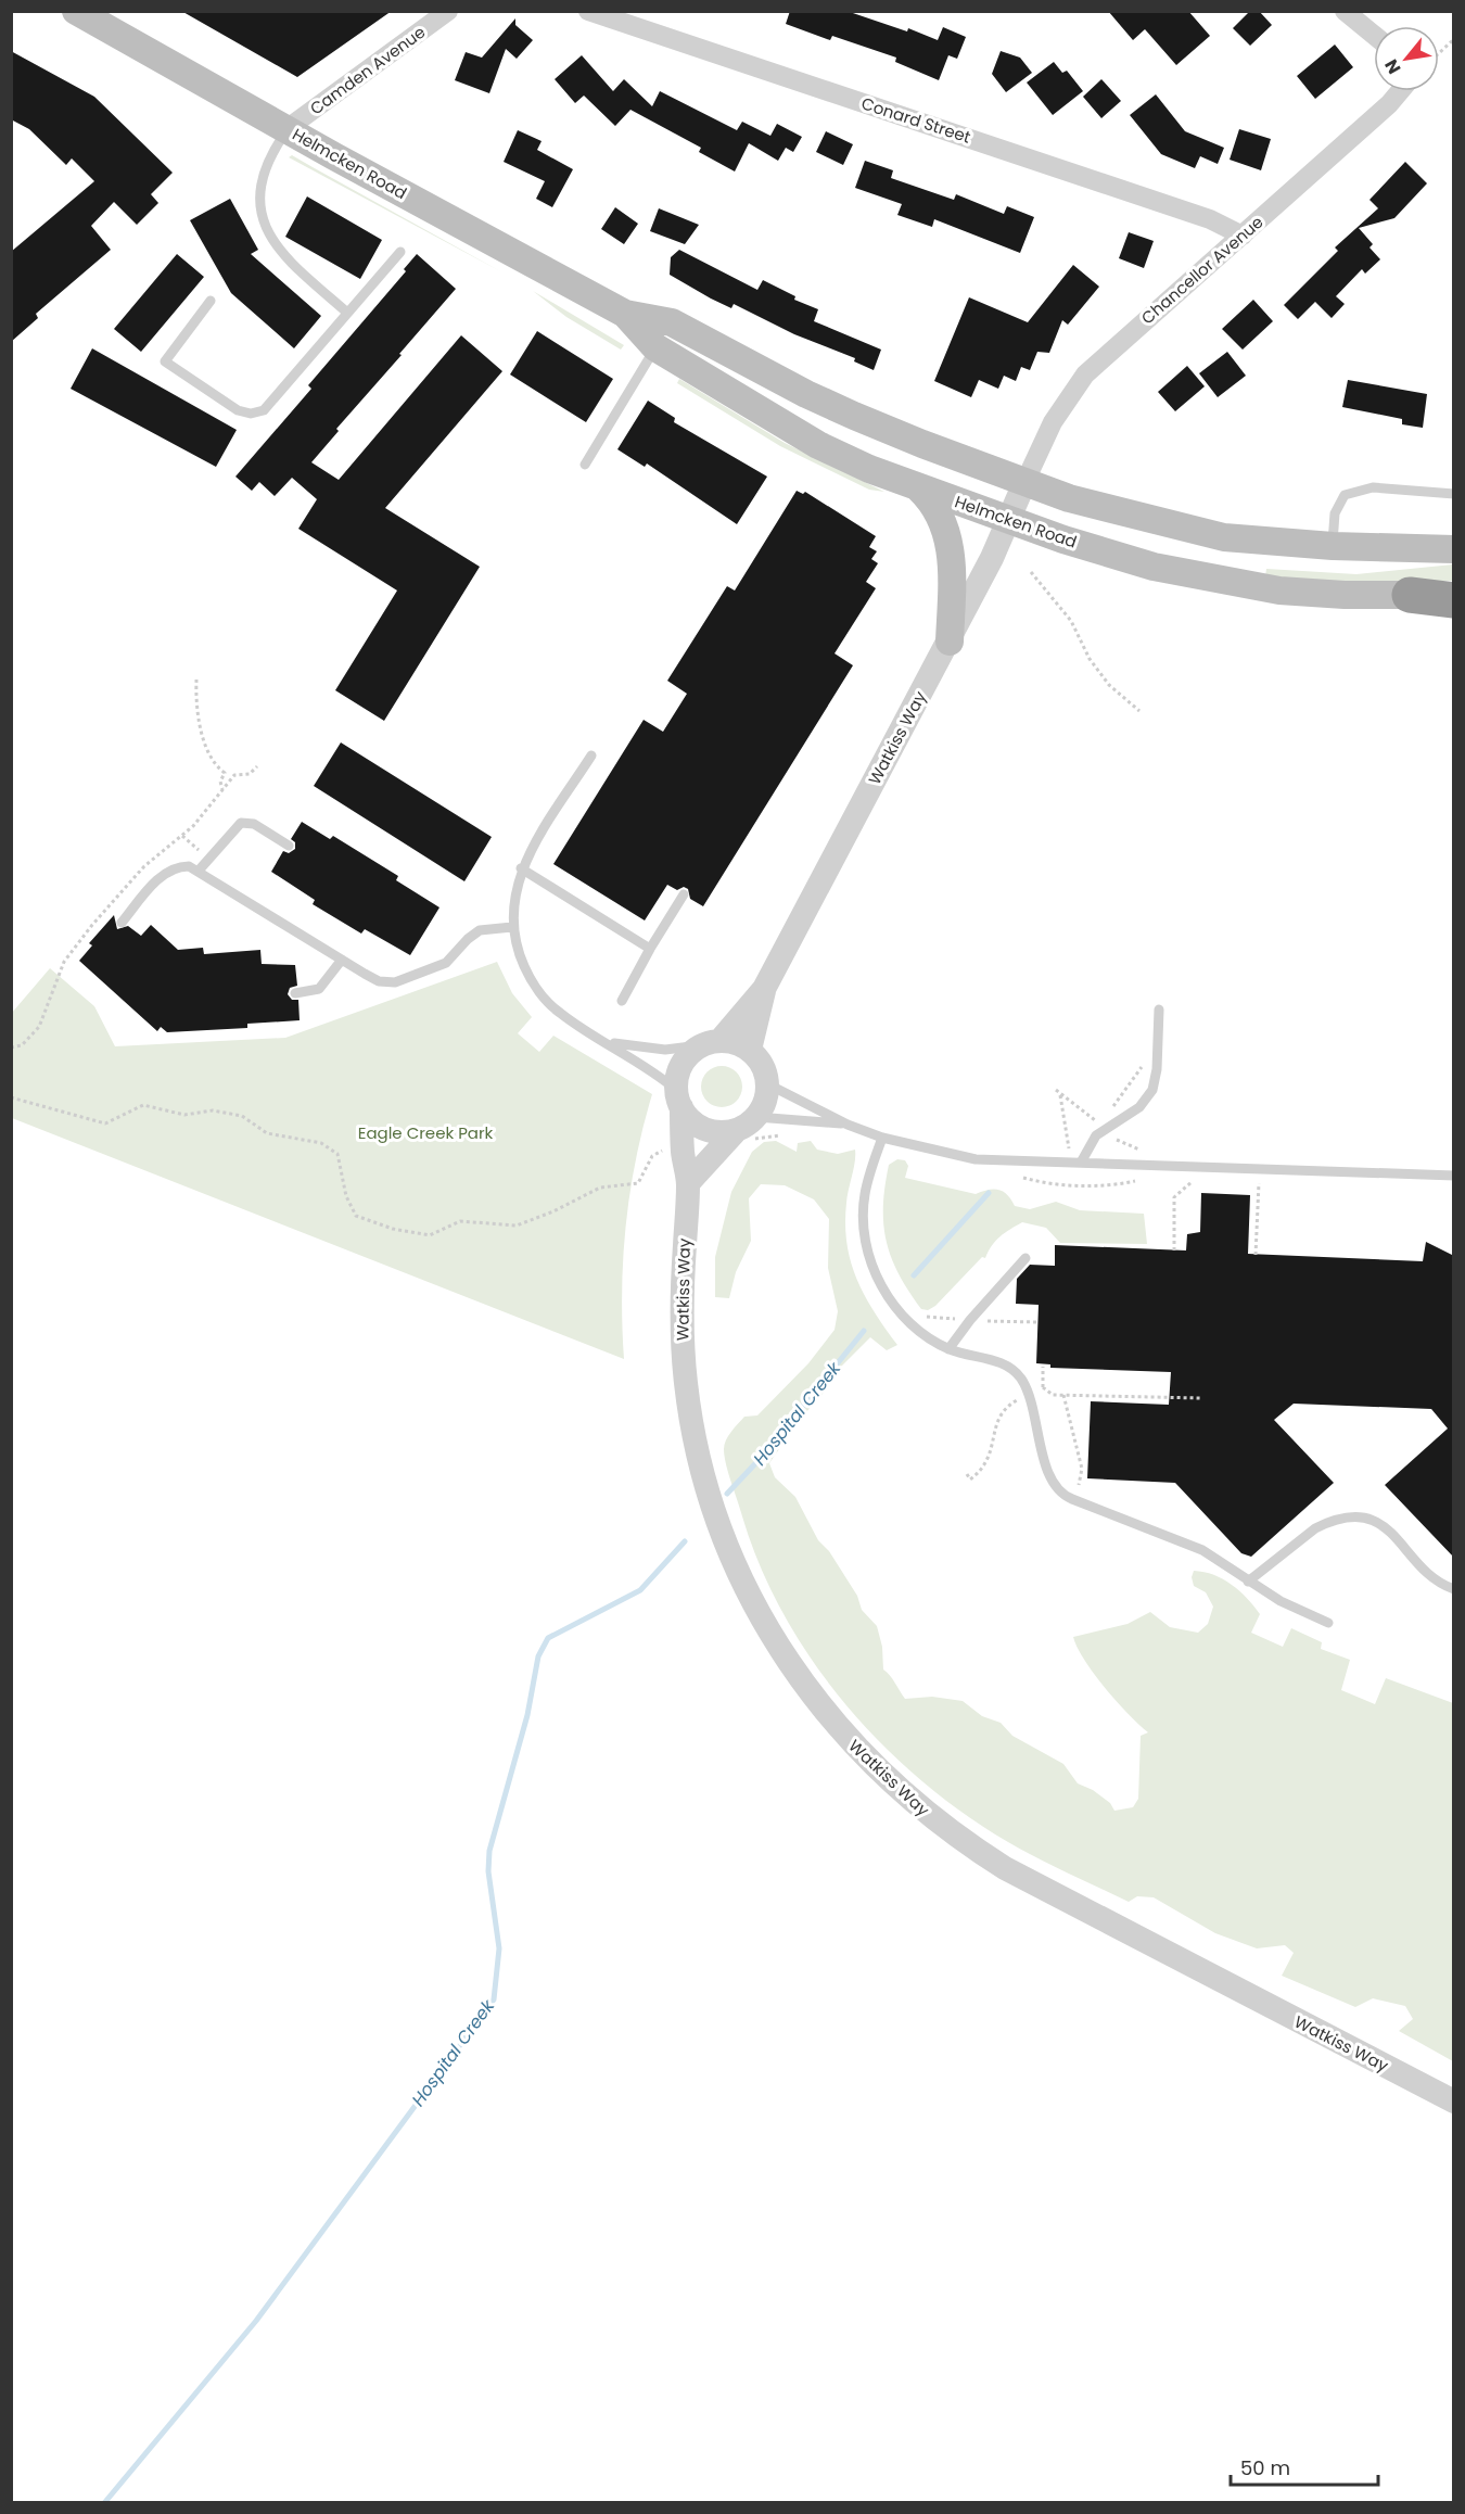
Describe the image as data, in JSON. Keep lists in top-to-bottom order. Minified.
{"streets":{"main road":["Helmcken Road"],"street":["Camden Avenue","Conard Street","Chancellor Avenue","Watkiss Way"]},"crossings":[["Camden Avenue","Helmcken Road"],["Conard Street","Chancellor Avenue"],["Helmcken Road","Chancellor Avenue"],["Helmcken Road","Watkiss Way"],["Chancellor Avenue","Watkiss Way"]],"water":["Hospital Creek"],"parks":["Eagle Creek Park"],"scale_bar":"50 m","north":"bottom left"}
